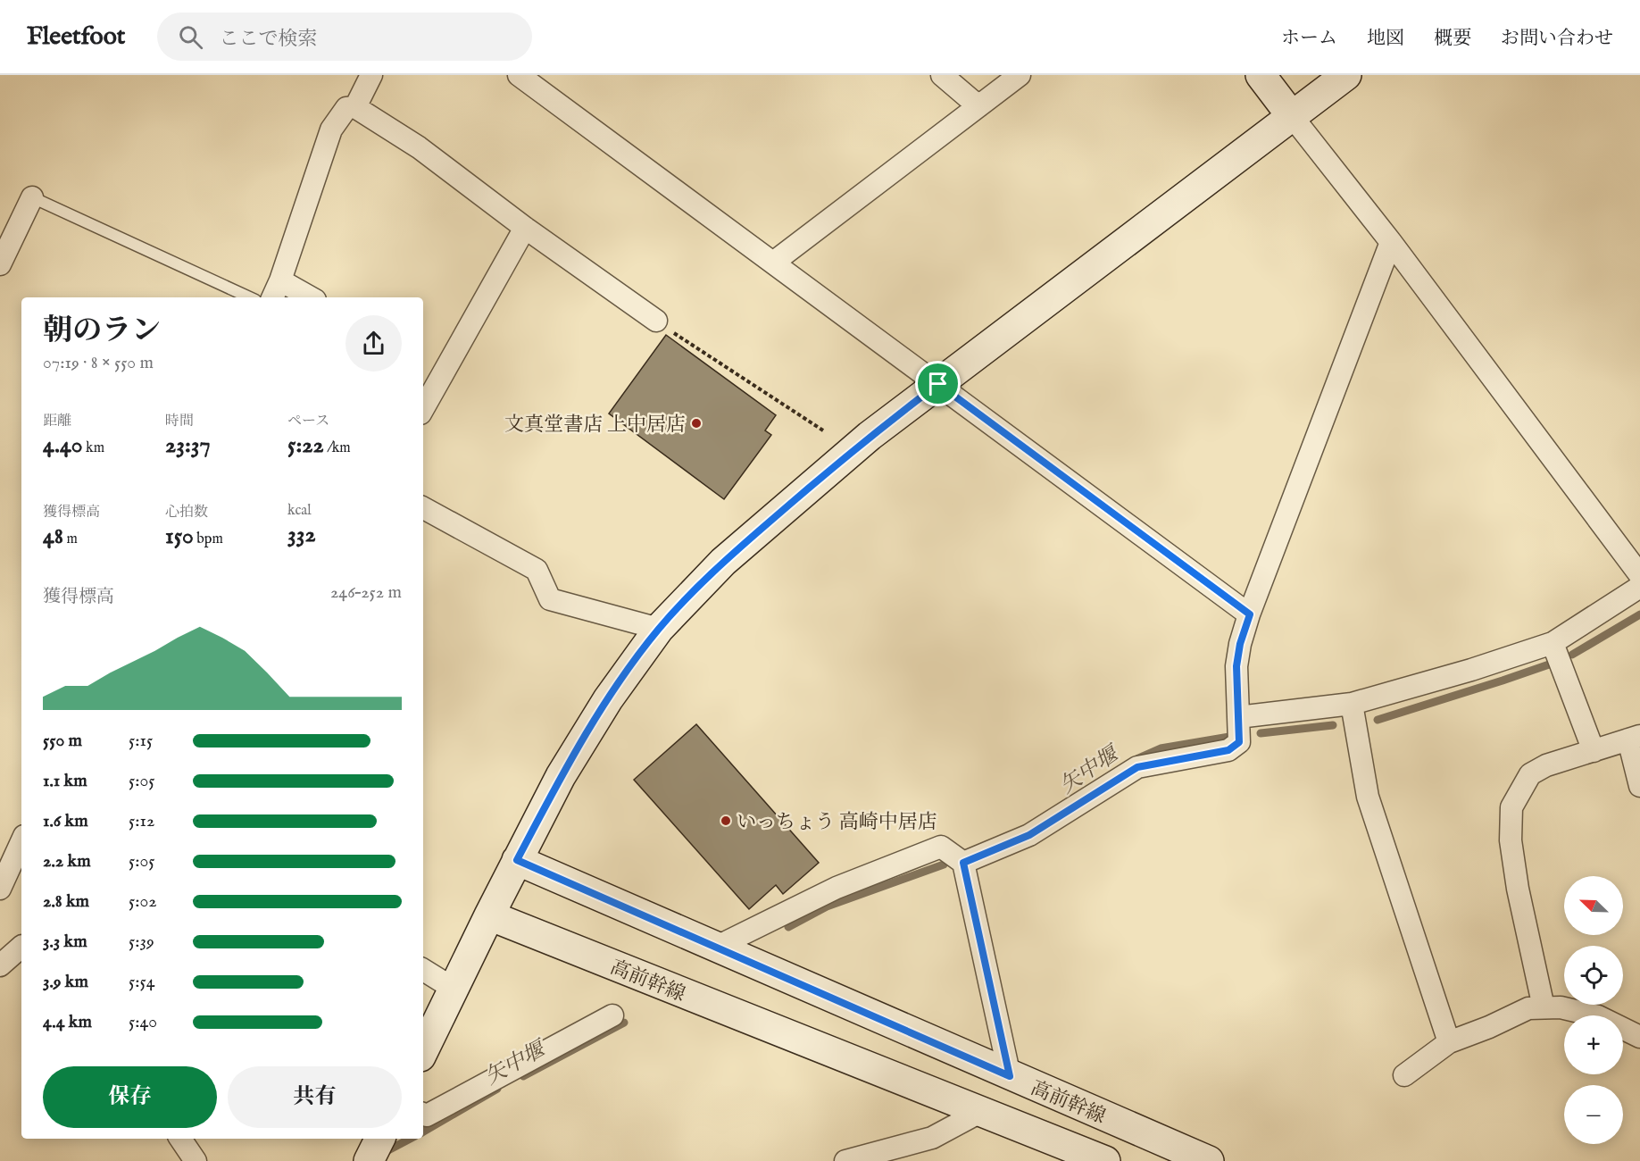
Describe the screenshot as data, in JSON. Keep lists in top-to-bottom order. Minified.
{"streets":{"street":["高前幹線"]},"water":["矢中堰"],"places":["文真堂書店 上中居店","いっちょう 高崎中居店"],"north":"top left","page":{"header":"Fleetfoot","search":"ここで検索","nav":["ホーム","地図","概要","お問い合わせ"],"heading":["朝のラン","07:19 · 8 × 550 m"],"stats":[["距離","4.40 km"],["時間","23:37"],["ペース","5:22 /km"],["獲得標高","48 m"],["心拍数","150 bpm"],["kcal","332"]],"chart":["獲得標高","246–252 m"],"list":[{"name":"550 m","note":"5:15"},{"name":"1.1 km","note":"5:05"},{"name":"1.6 km","note":"5:12"},{"name":"2.2 km","note":"5:05"},{"name":"2.8 km","note":"5:02"},{"name":"3.3 km","note":"5:39"},{"name":"3.9 km","note":"5:54"},{"name":"4.4 km","note":"5:40"}],"map_buttons":["+","−"],"buttons":["保存","共有"]}}
